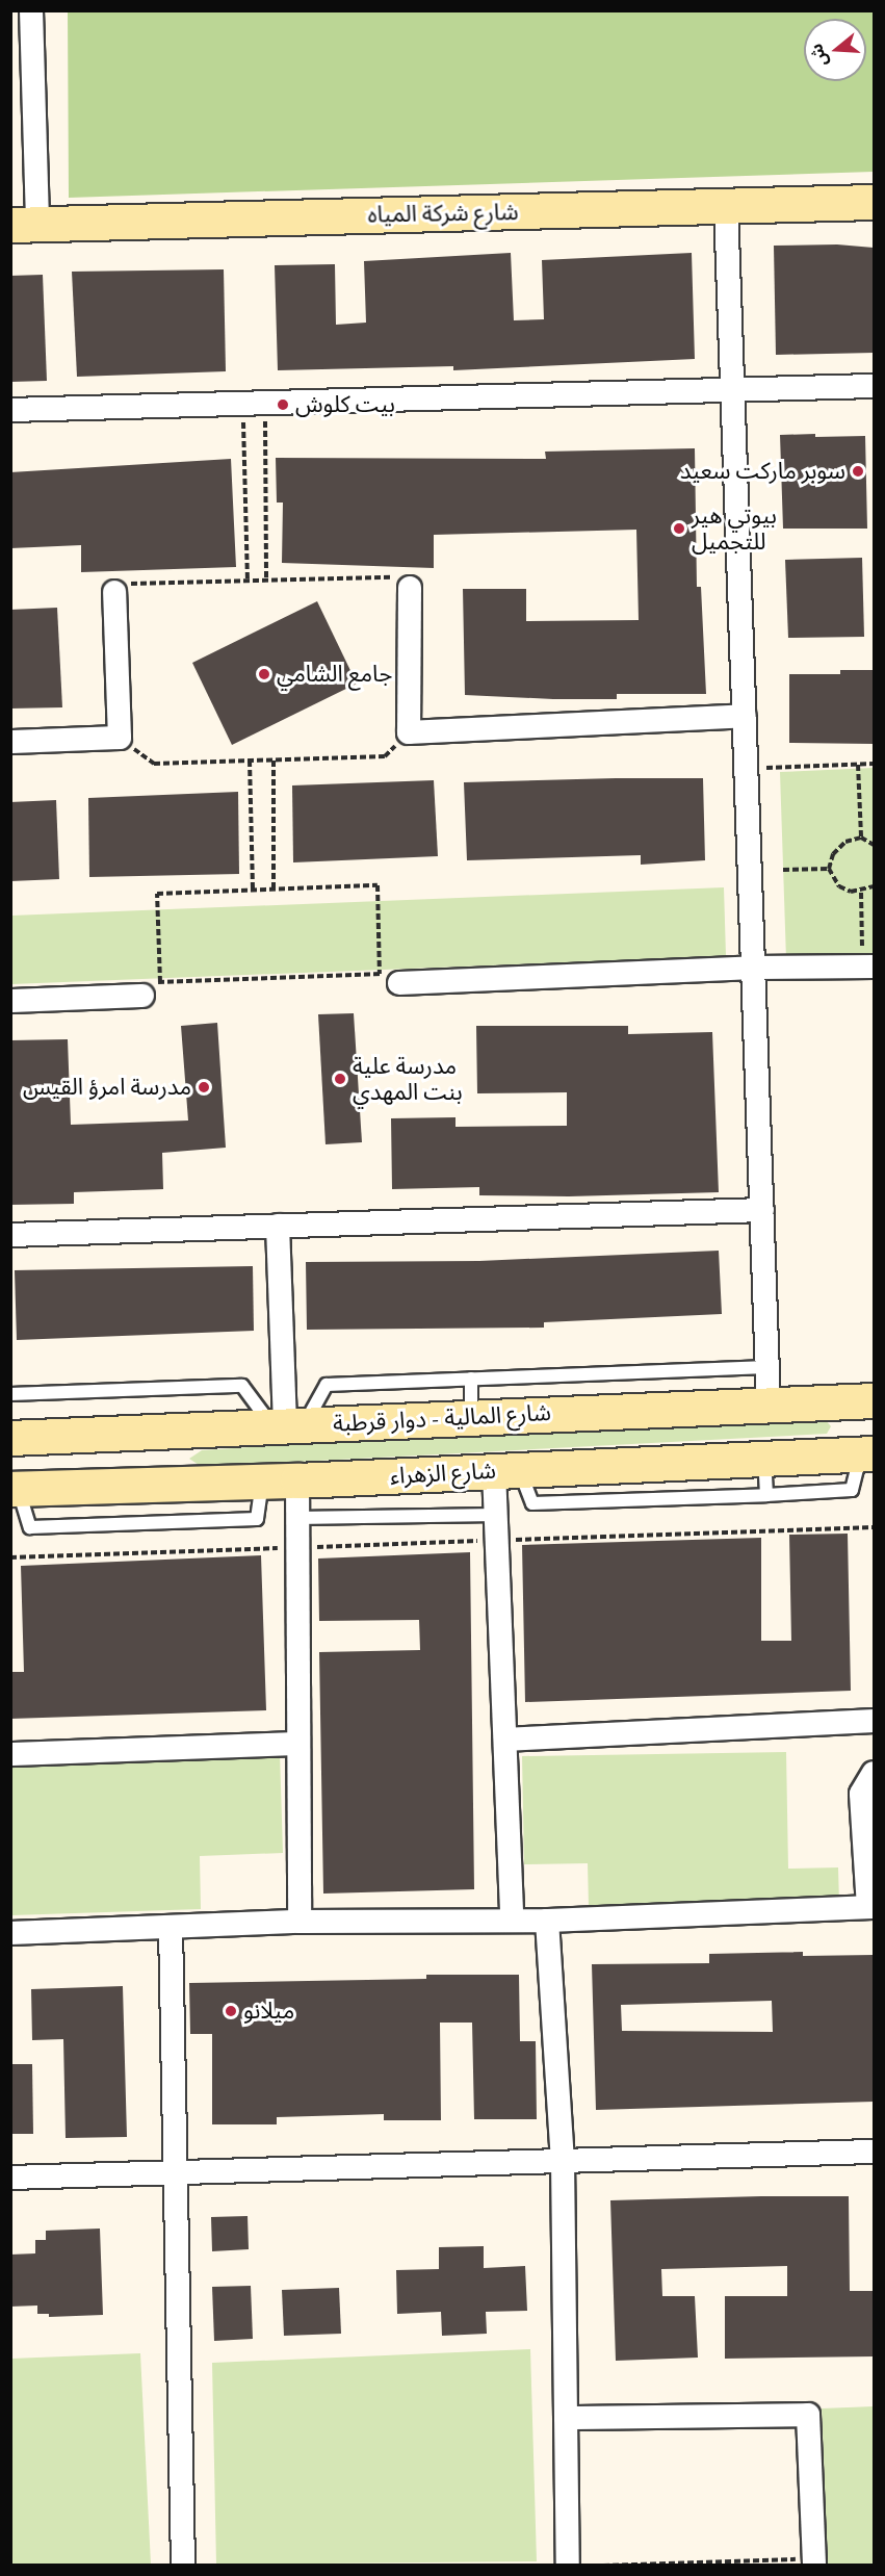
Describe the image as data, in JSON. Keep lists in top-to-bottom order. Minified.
{"streets":{"main road":["شارع شركة المياه","شارع المالية - دوار قرطبة","شارع الزهراء"]},"places":["بيت كلوش","سوبر ماركت سعيد","بيوتي هير للتجميل","جامع الشامي","مدرسة علية بنت المهدي","مدرسة امرؤ القيس","ميلانو"],"north":"left"}
